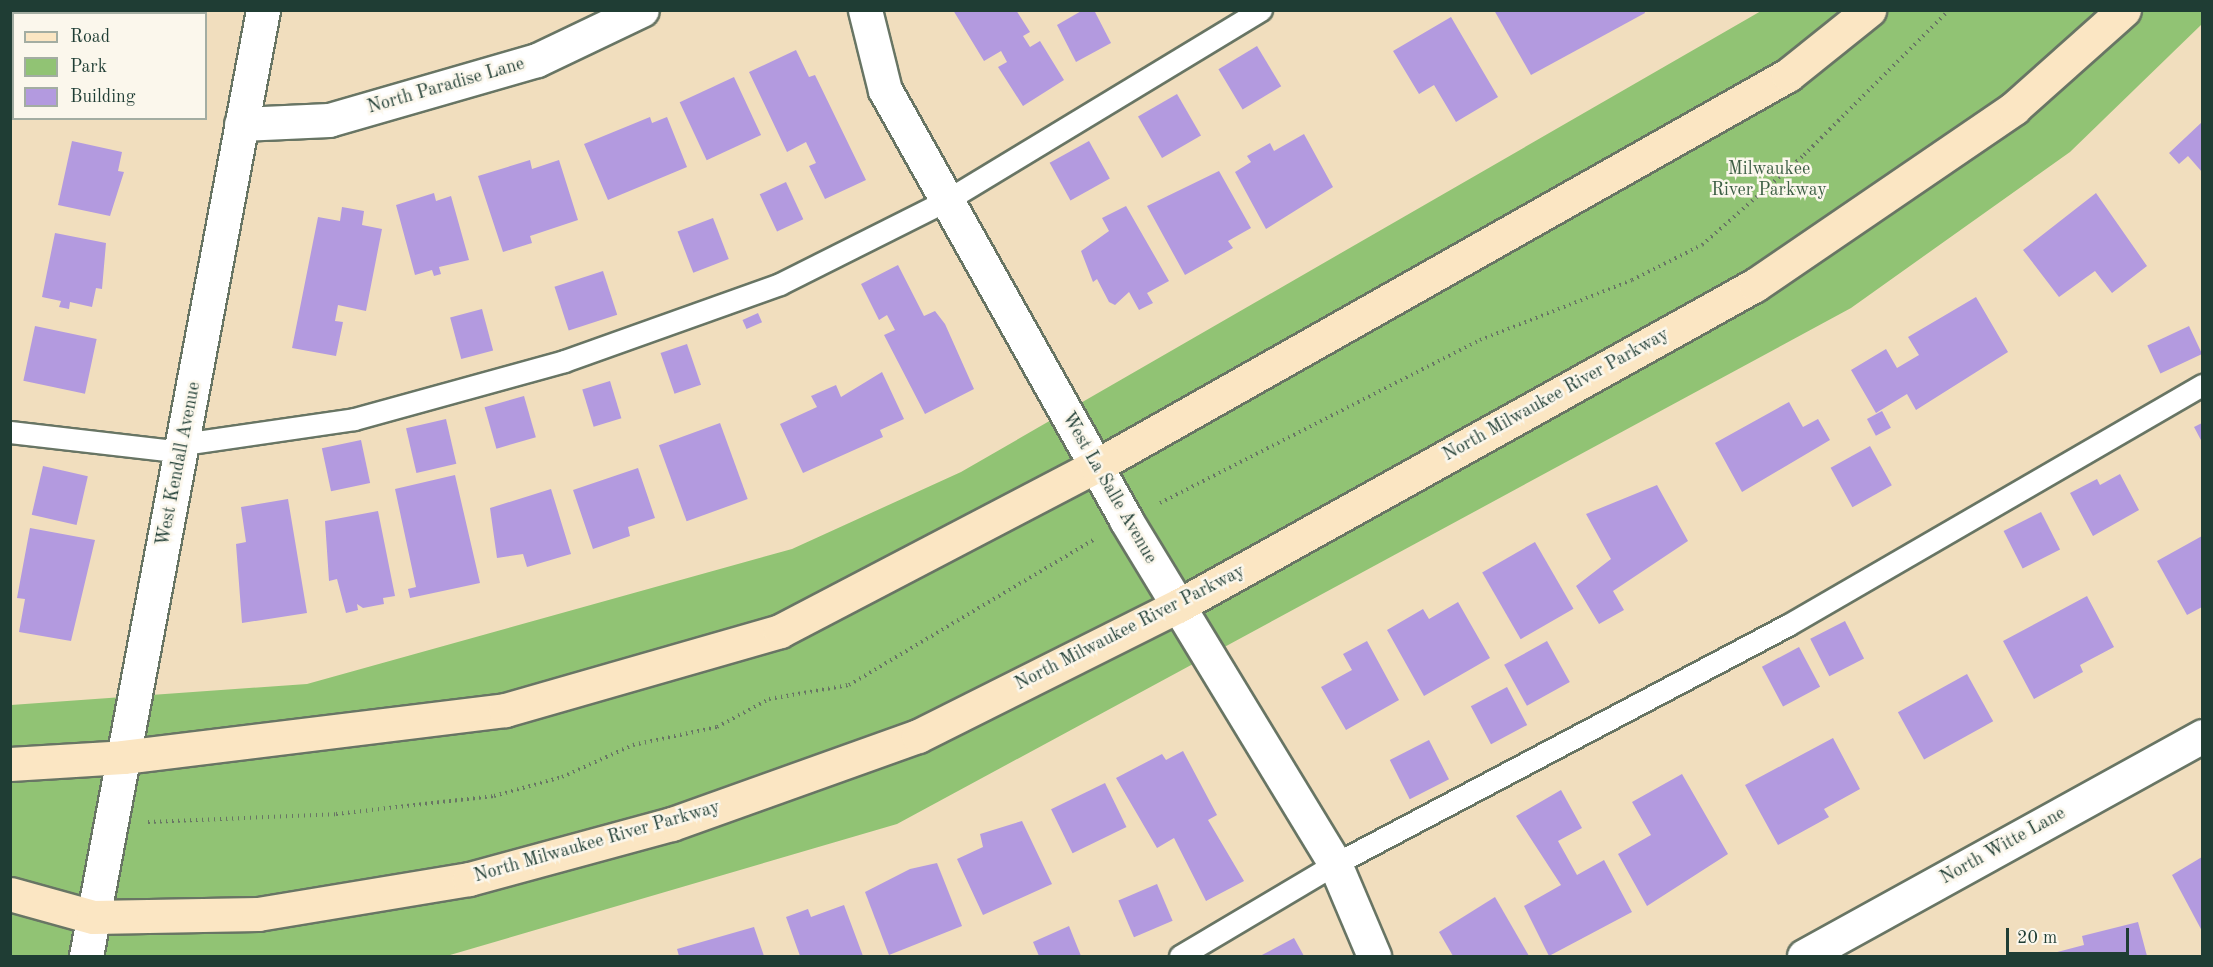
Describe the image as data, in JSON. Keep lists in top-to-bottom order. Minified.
{"streets":{"street":["North Paradise Lane","North Milwaukee River Parkway","West Kendall Avenue","West La Salle Avenue","North Witte Lane"]},"crossings":[["North Paradise Lane","West Kendall Avenue"],["North Milwaukee River Parkway","West Kendall Avenue"],["North Milwaukee River Parkway","West La Salle Avenue"]],"parks":["Milwaukee River Parkway"],"legend":["Road","Park","Building"],"scale_bar":"20 m"}
